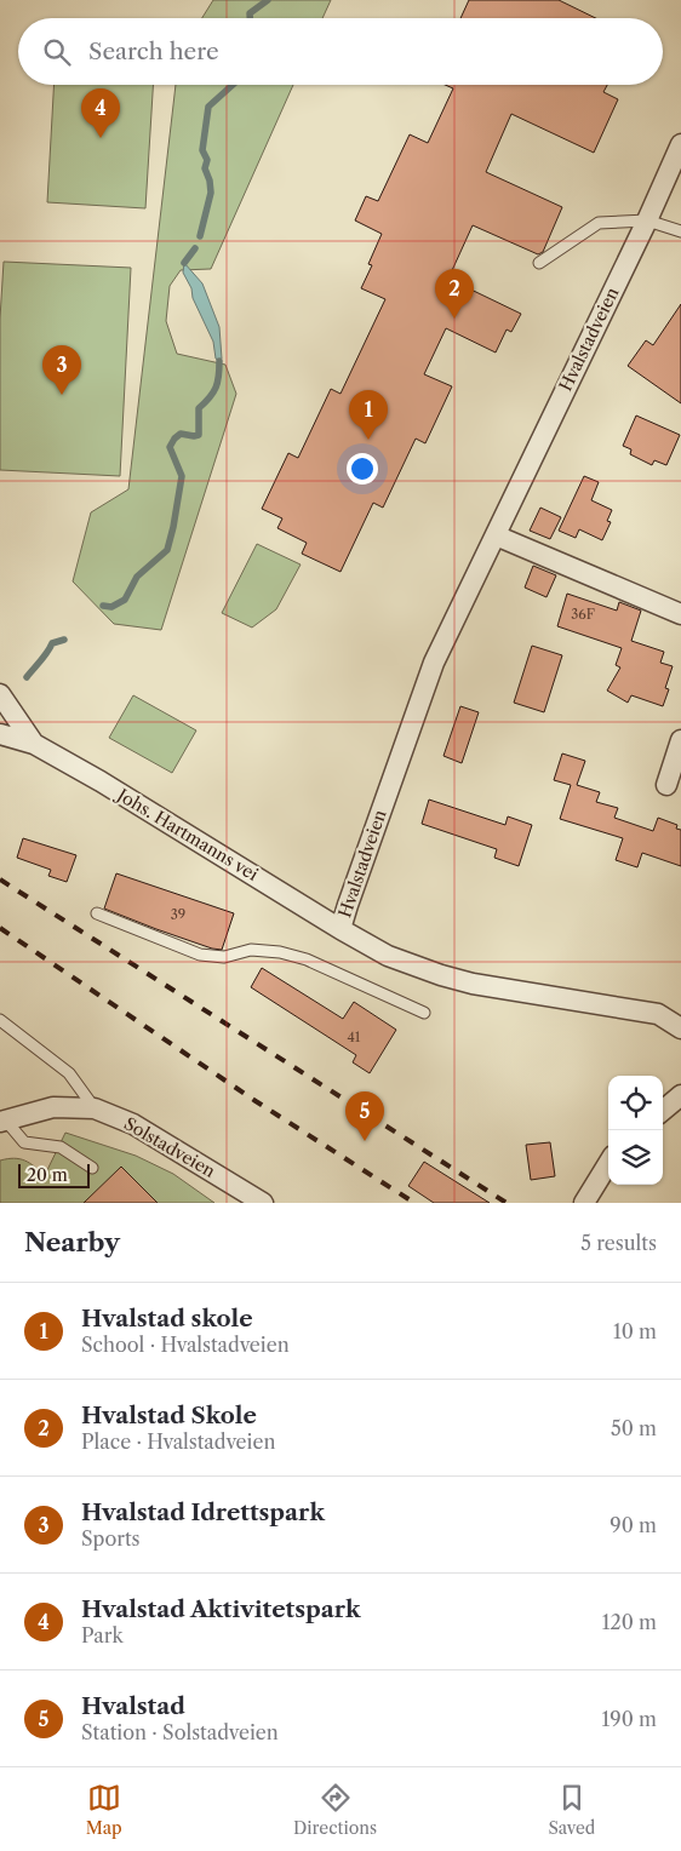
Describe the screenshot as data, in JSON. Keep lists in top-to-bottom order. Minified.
{"streets":{"street":["Hvalstadveien","Johs. Hartmanns vei","Solstadveien"]},"crossings":[["Hvalstadveien","Johs. Hartmanns vei"]],"house_numbers":["36F","39","41"],"scale_bar":"20 m","page":{"search":"Search here","pins":["4","2","3","1","5"],"scale":"20 m","heading":["Nearby","5 results"],"list":[{"mark":"1","name":"Hvalstad skole","note":"School · Hvalstadveien","value":"10 m"},{"mark":"2","name":"Hvalstad Skole","note":"Place · Hvalstadveien","value":"50 m"},{"mark":"3","name":"Hvalstad Idrettspark","note":"Sports","value":"90 m"},{"mark":"4","name":"Hvalstad Aktivitetspark","note":"Park","value":"120 m"},{"mark":"5","name":"Hvalstad","note":"Station · Solstadveien","value":"190 m"}],"nav":["Map","Directions","Saved"]}}
